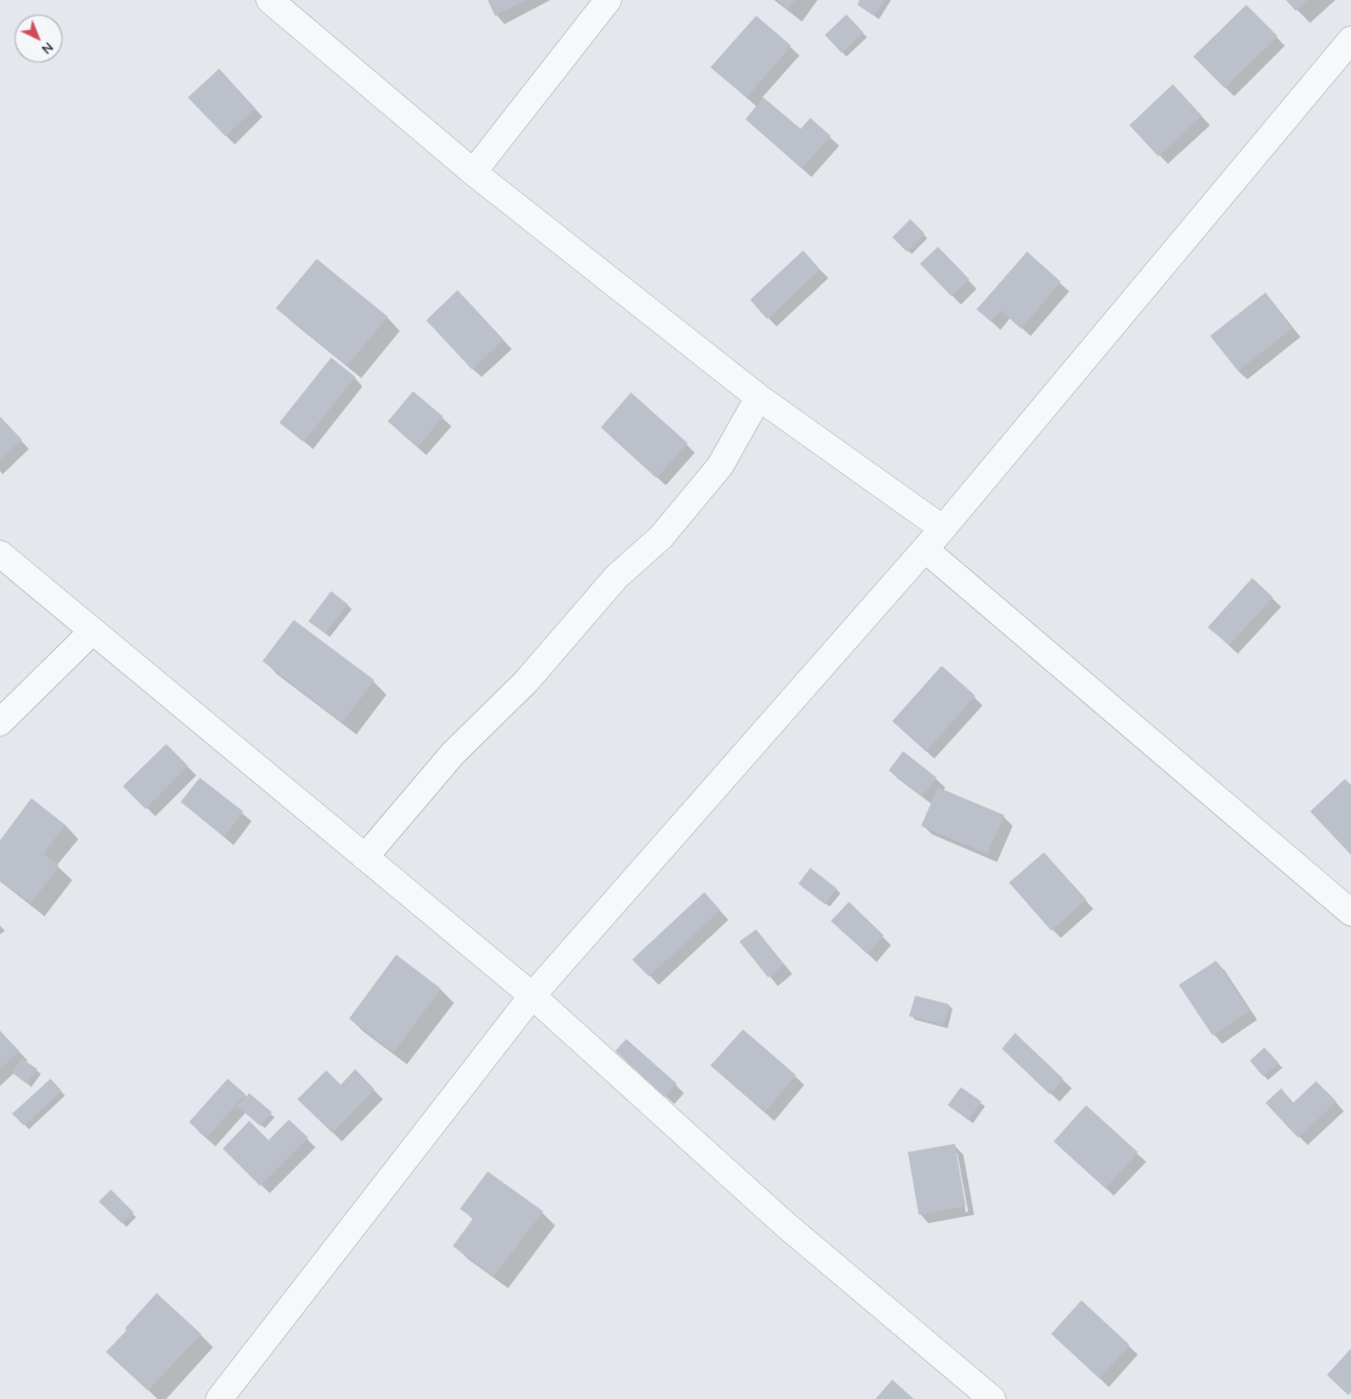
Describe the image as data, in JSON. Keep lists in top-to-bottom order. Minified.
{"north":"bottom right"}
